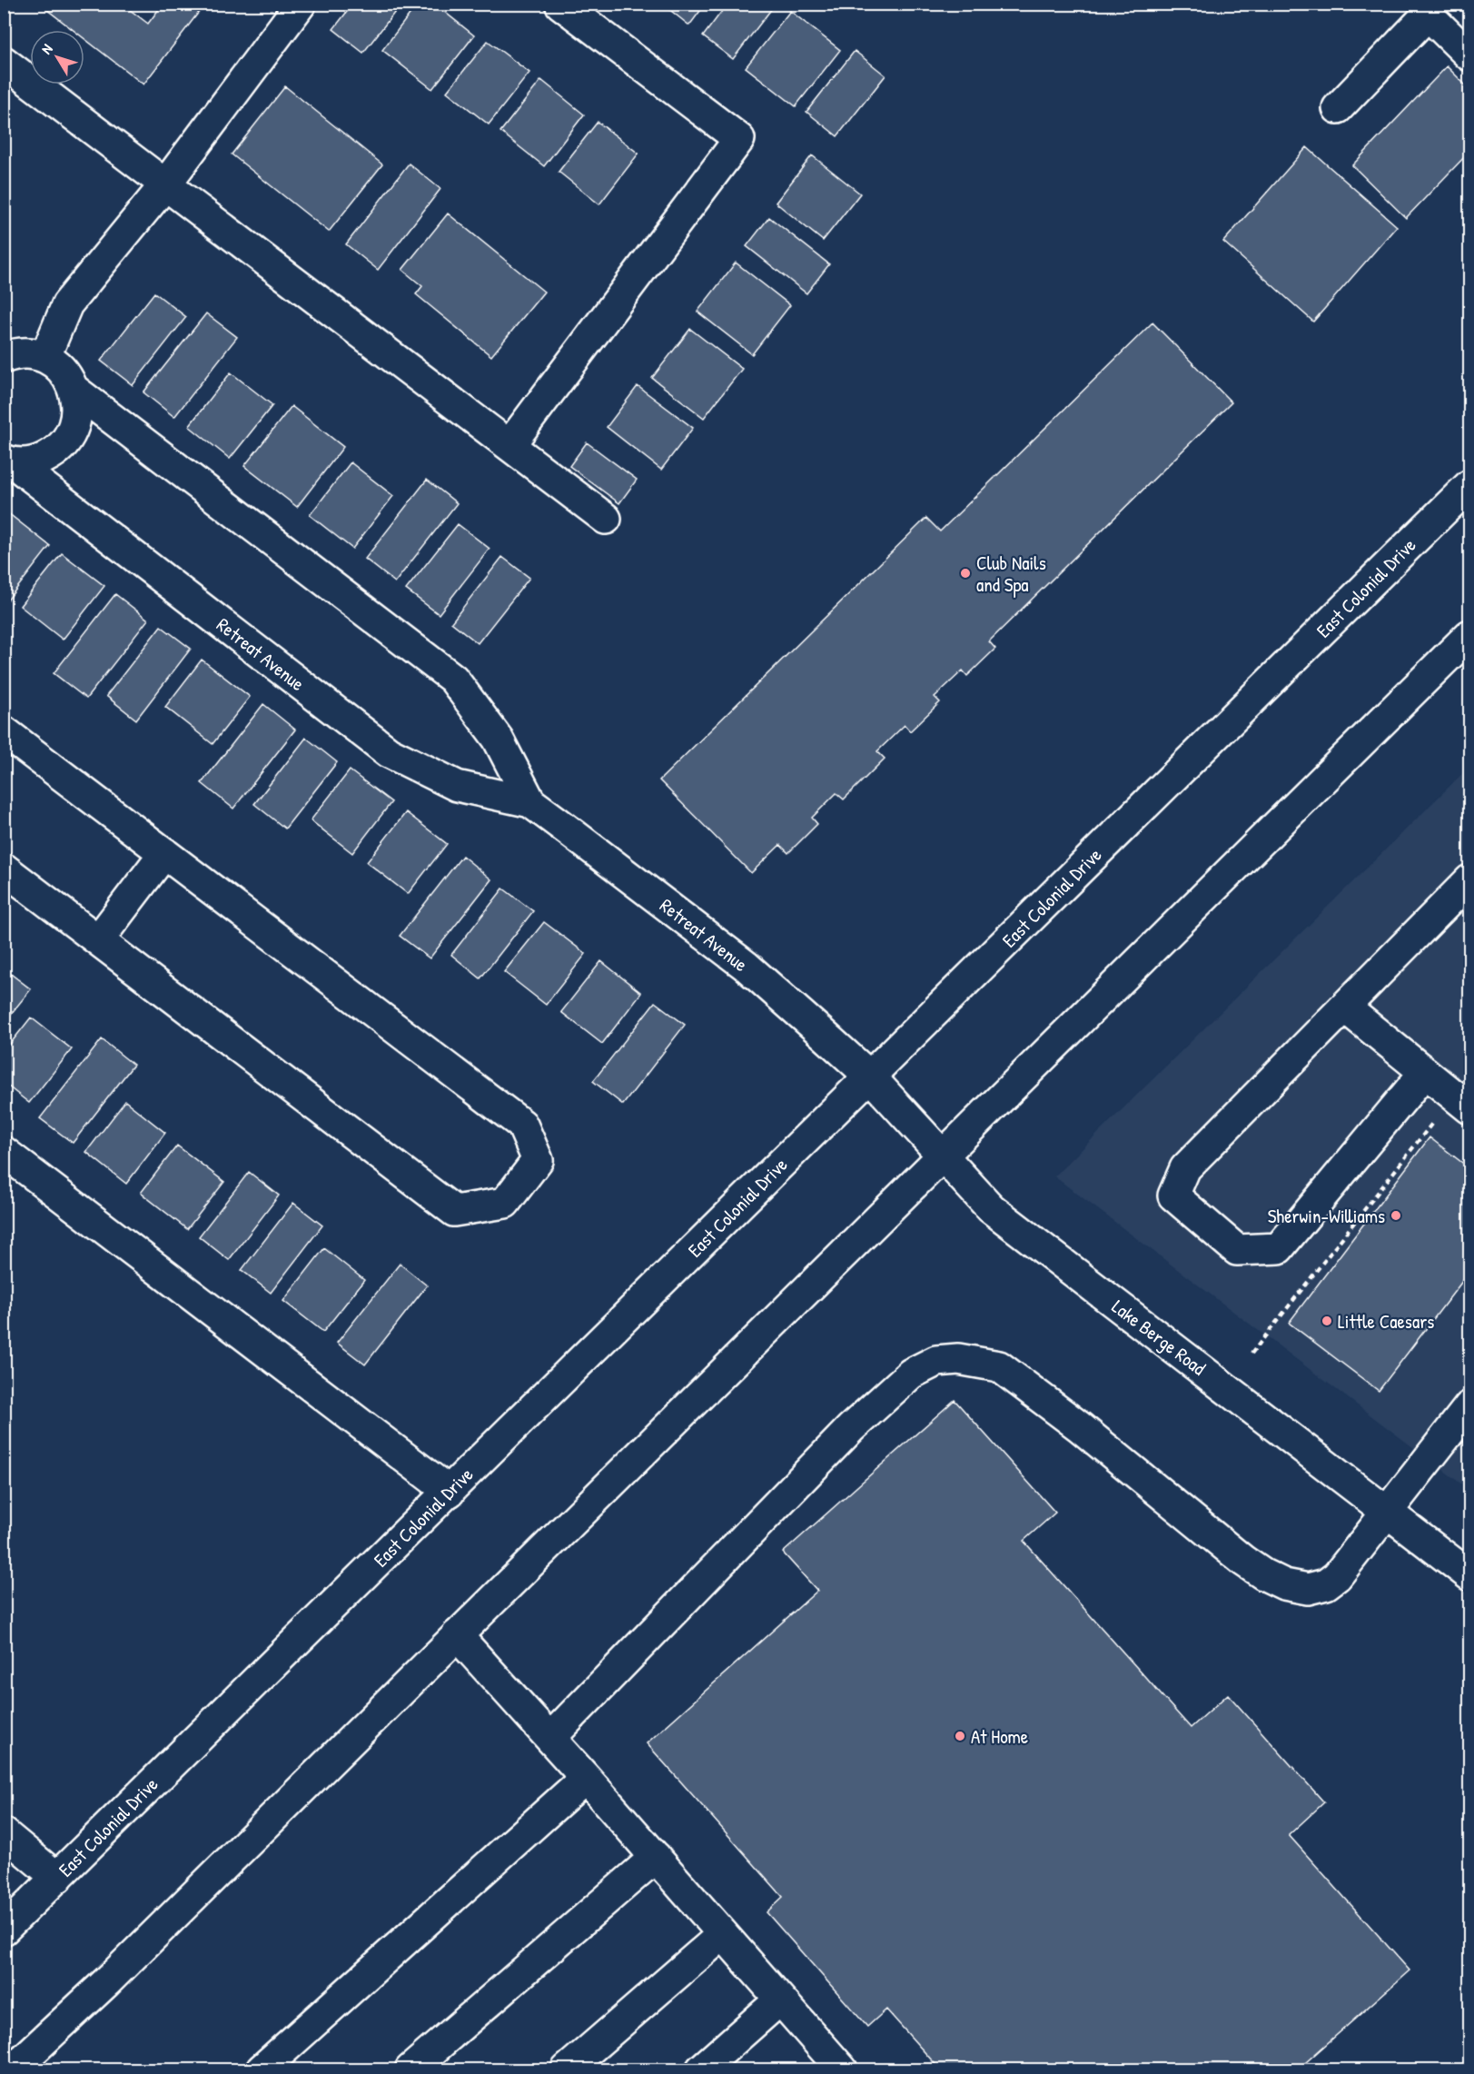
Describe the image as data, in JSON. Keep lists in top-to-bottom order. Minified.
{"streets":{"main road":["East Colonial Drive","Retreat Avenue","Lake Berge Road"]},"crossings":[["East Colonial Drive","Retreat Avenue"],["East Colonial Drive","Lake Berge Road"],["Retreat Avenue","Lake Berge Road"]],"places":["Club Nails and Spa","Sherwin-Williams","Little Caesars","At Home"],"north":"top left"}
